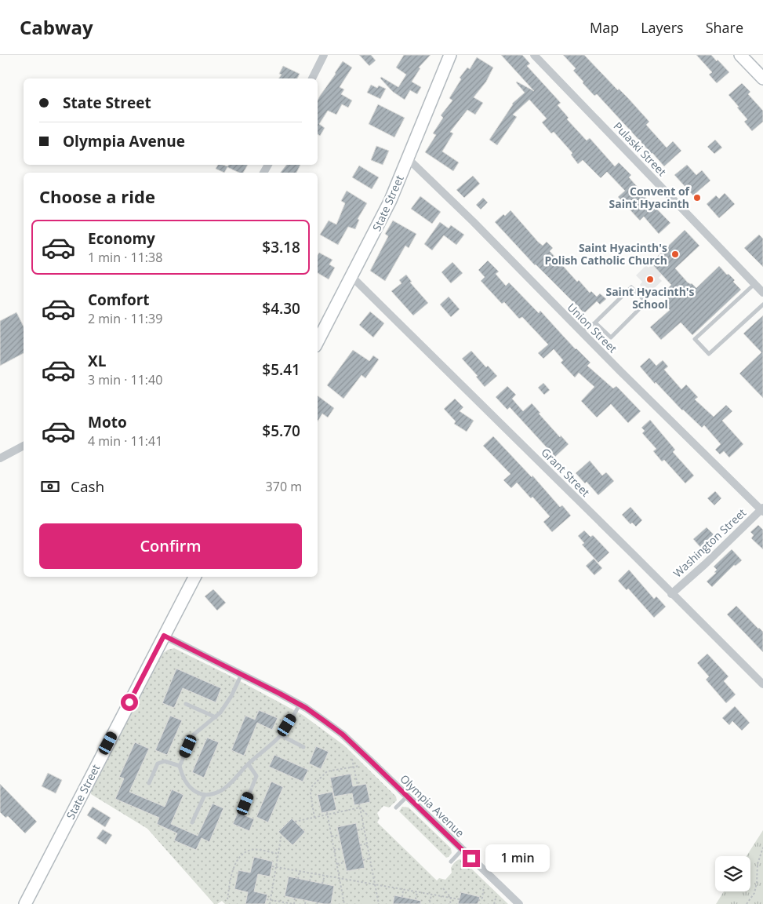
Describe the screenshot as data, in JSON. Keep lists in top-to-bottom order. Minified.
{"streets":{"main road":["State Street"],"street":["Pulaski Street","Union Street","Grant Street","Washington Street","Olympia Avenue"]},"crossings":[["State Street","Union Street"],["State Street","Grant Street"],["State Street","Olympia Avenue"],["Union Street","Washington Street"],["Grant Street","Washington Street"]],"places":["Convent of Saint Hyacinth","Saint Hyacinth's Polish Catholic Church","Saint Hyacinth's School"],"page":{"header":"Cabway","nav":["Map","Layers","Share"],"banner":["State Street","Olympia Avenue"],"heading":"Choose a ride","list":[{"name":"Economy","note":"1 min · 11:38","value":"$3.18"},{"name":"Comfort","note":"2 min · 11:39","value":"$4.30"},{"name":"XL","note":"3 min · 11:40","value":"$5.41"},{"name":"Moto","note":"4 min · 11:41","value":"$5.70"}],"pay":["Cash","370 m"],"buttons":"Confirm","bubble":"1 min"}}
